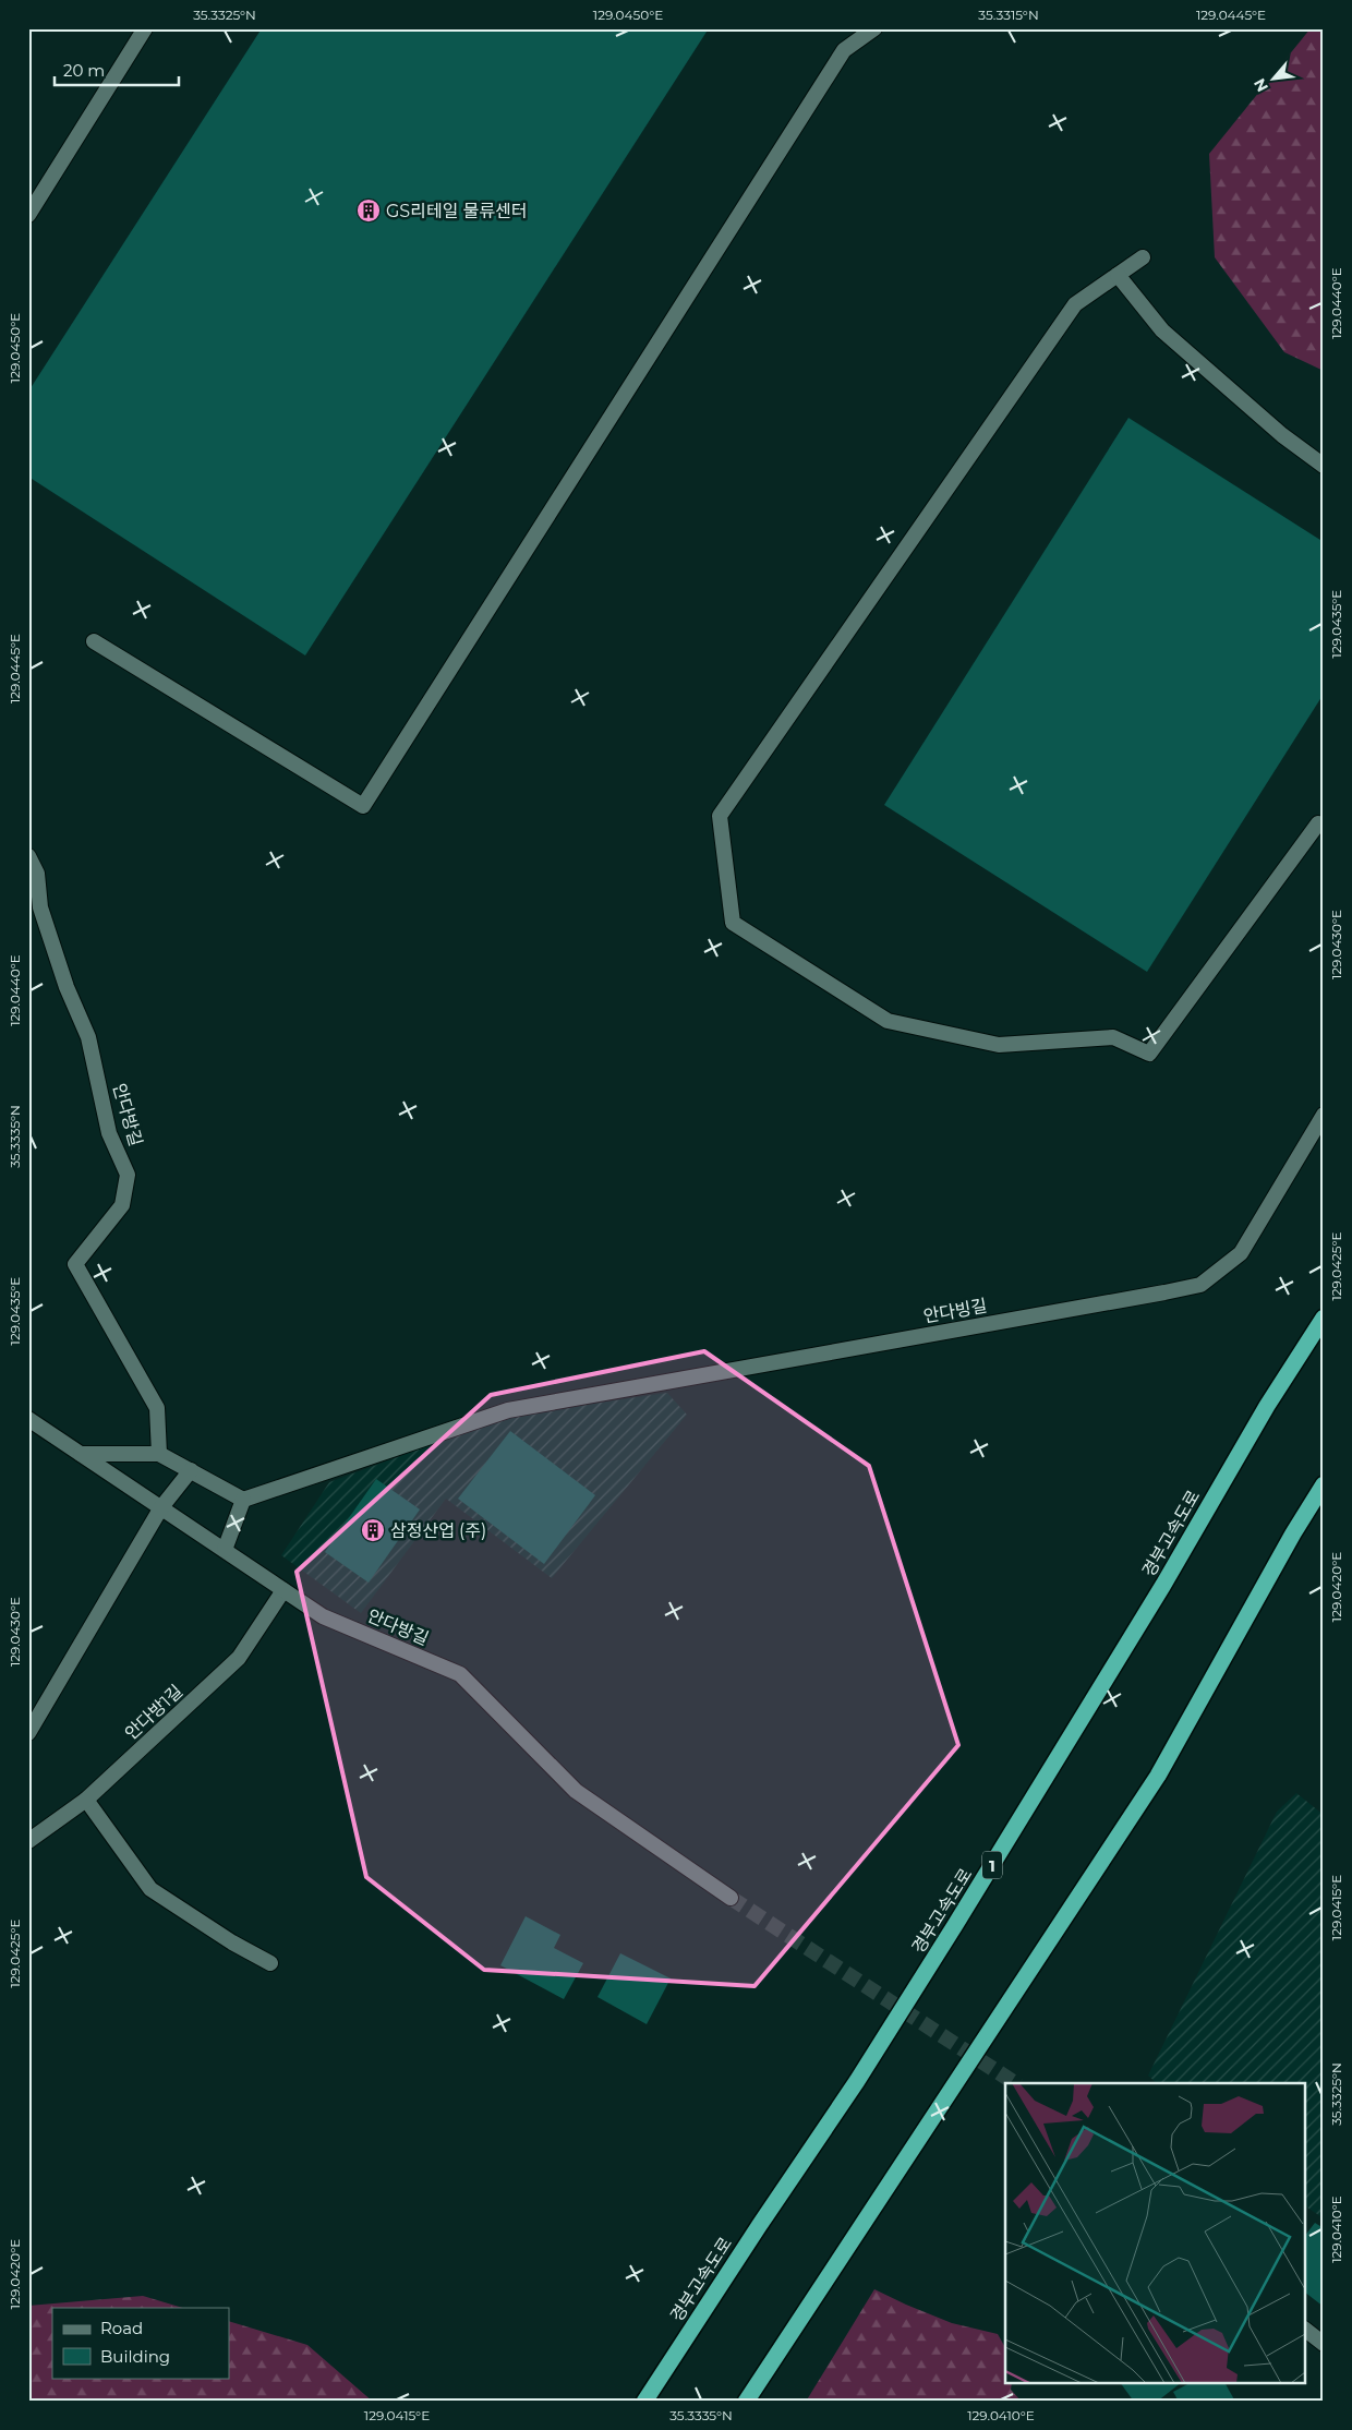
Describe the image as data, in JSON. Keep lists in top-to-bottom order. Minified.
{"streets":{"highway":["경부고속도로","1"],"street":["안다방길","안다빙길","안다방1길"]},"crossings":[["안다방길","안다방1길"]],"places":{"building":["GS리테일 물류센터","삼정산업 (주)"]},"legend":["Road","Building"],"scale_bar":"20 m","north":"bottom left","coordinates":["35.3325°N","129.0450°E","35.3315°N","129.0445°E","129.0440°E","129.0435°E","129.0430°E","35.3335°N","129.0425°E","129.0420°E","129.0415°E","129.0410°E"]}
